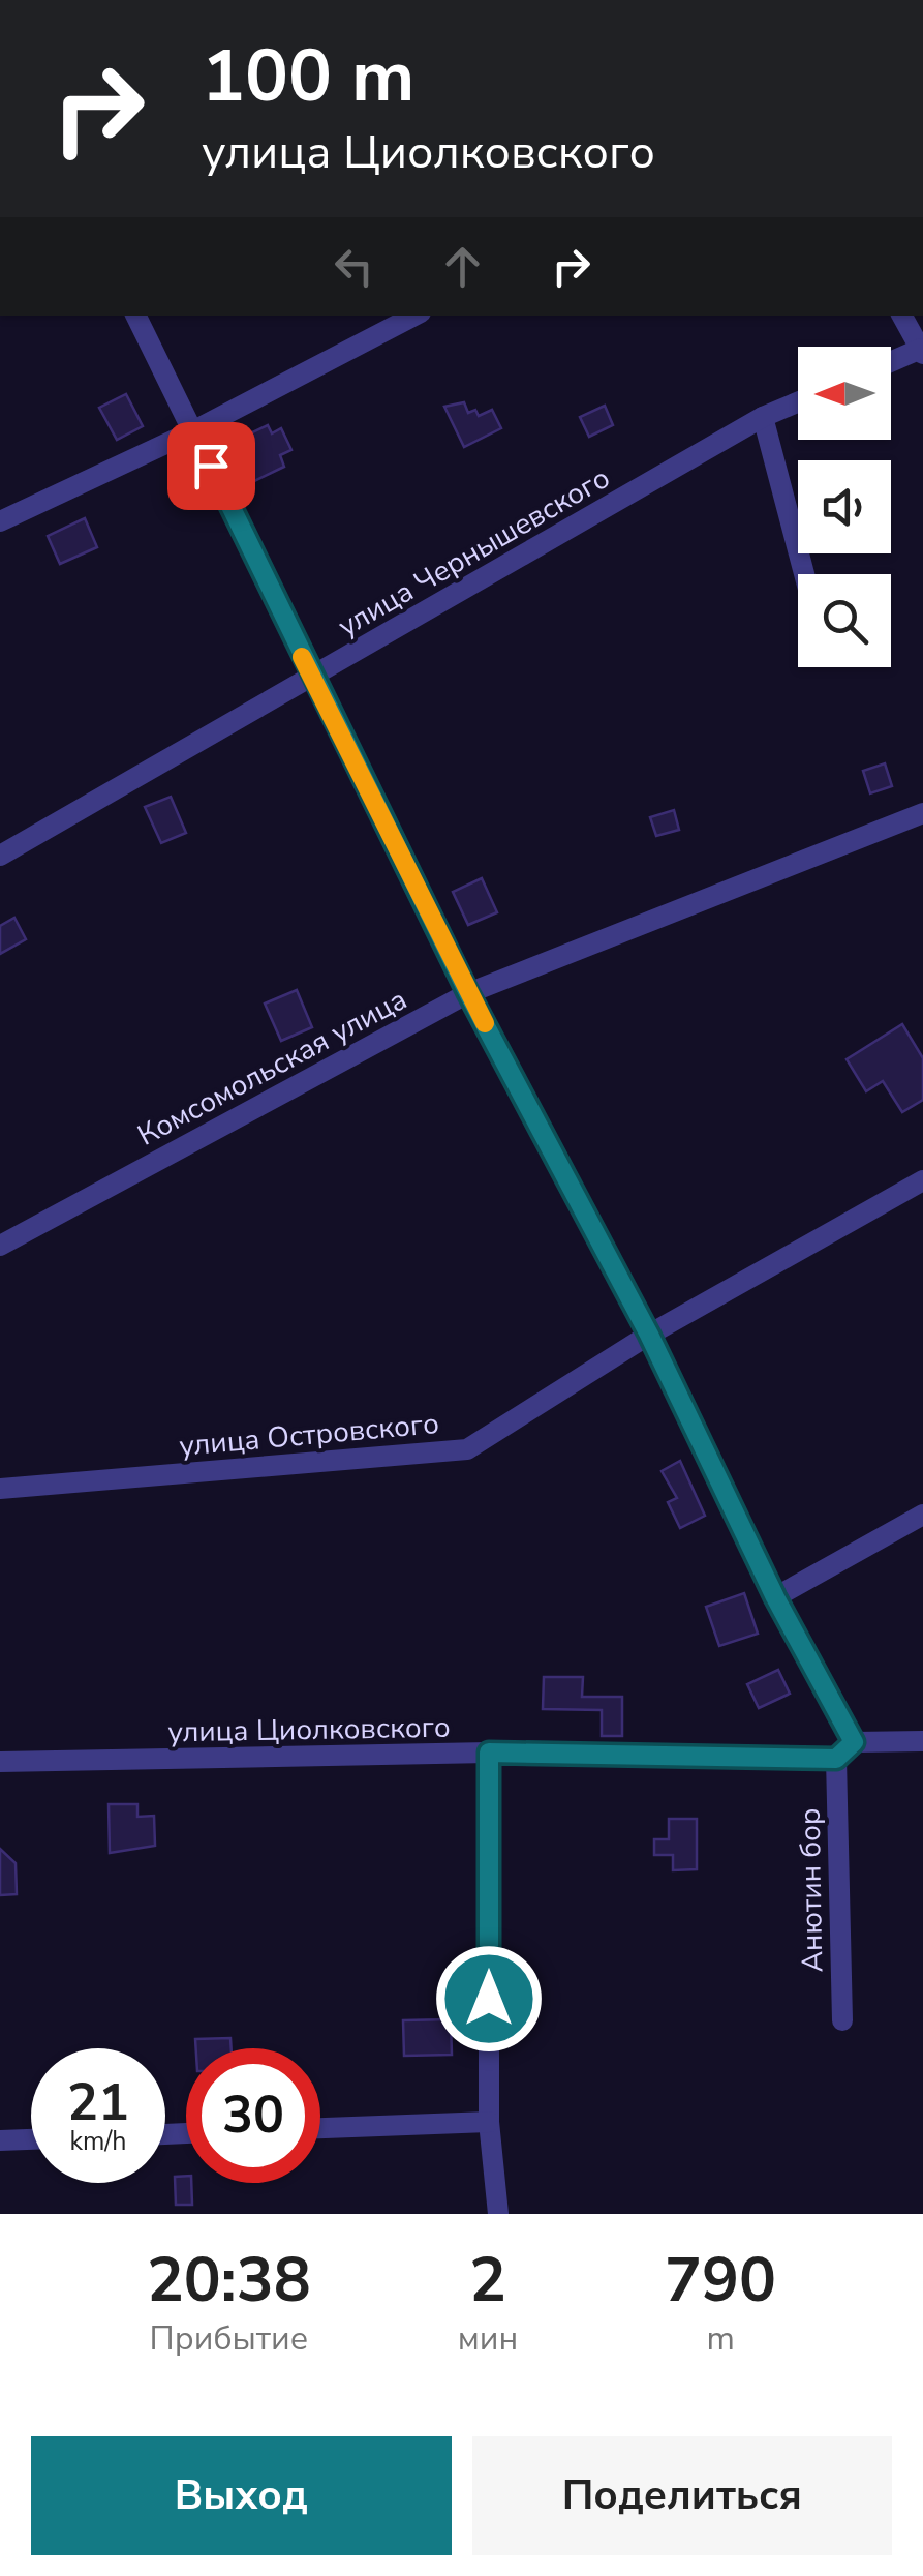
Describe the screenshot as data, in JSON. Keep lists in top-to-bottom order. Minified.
{"streets":{"street":["улица Чернышевского","Комсомольская улица","улица Островского","улица Циолковского","Анютин бор"]},"crossings":[["улица Циолковского","Анютин бор"]],"north":"left","page":{"turn":["100 m","улица Циолковского"],"speed":"21 km/h","limit":"30","eta":["20:38","Прибытие","2","мин","790","m"],"buttons":["Выход","Поделиться"]}}
